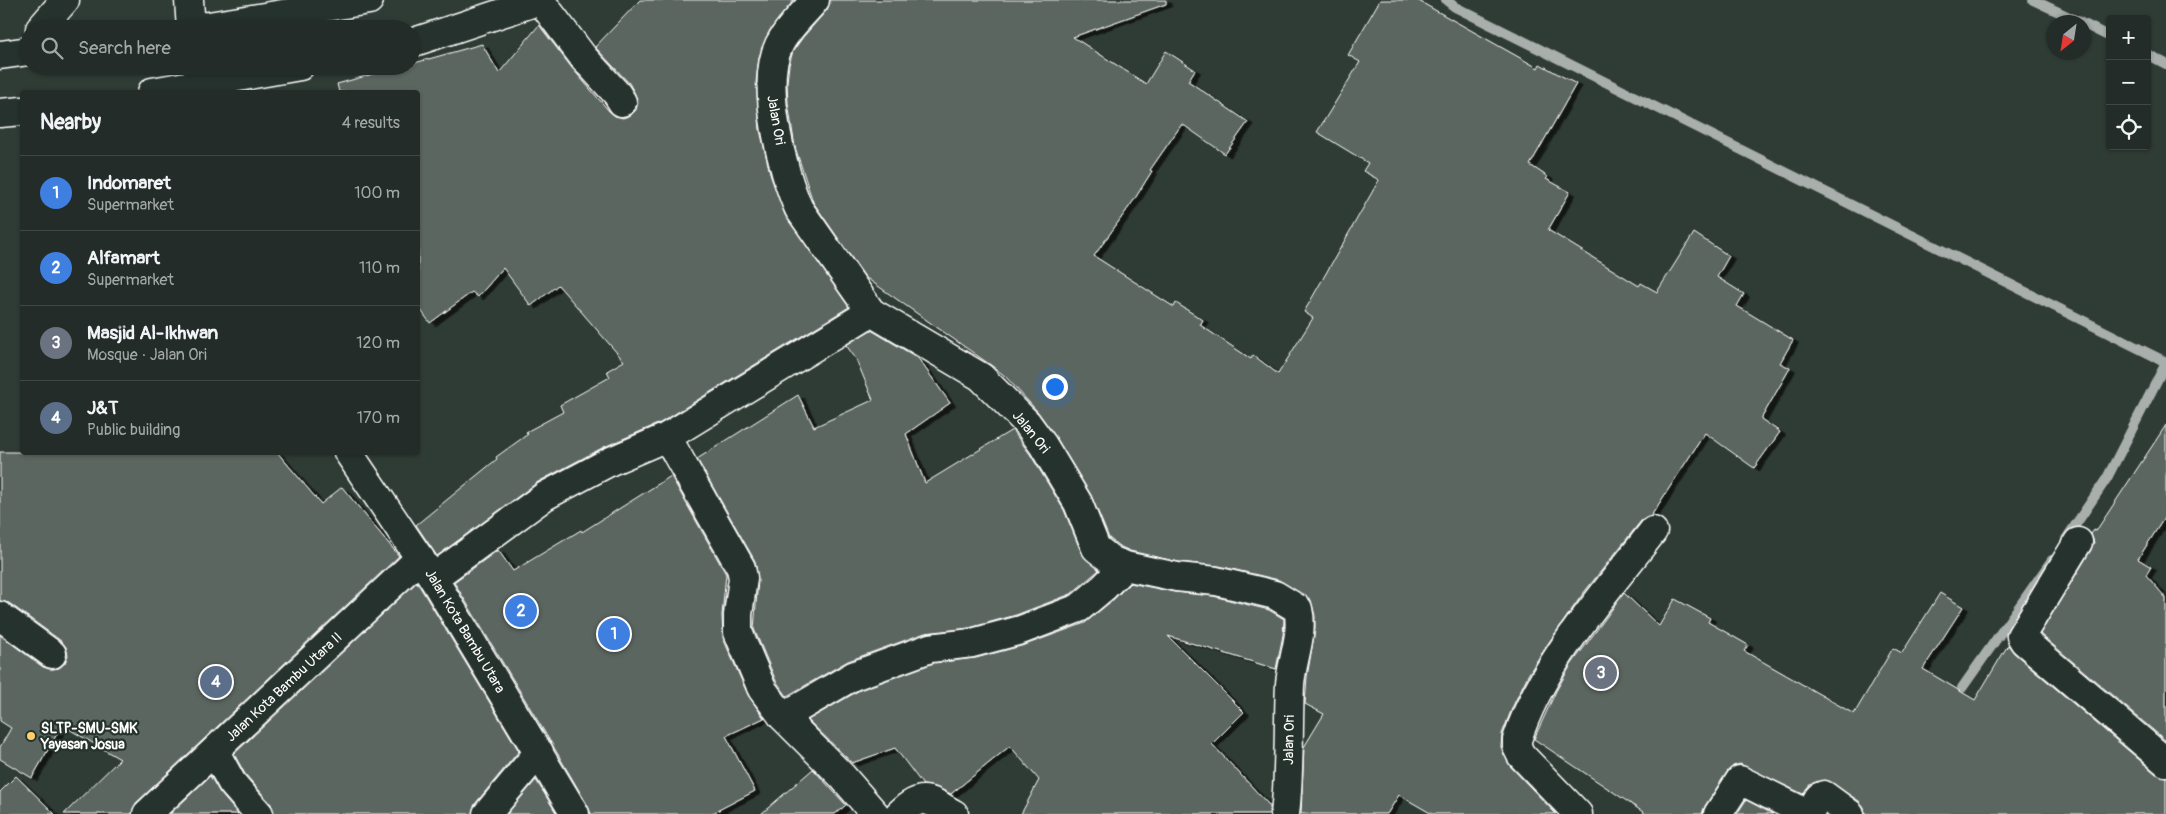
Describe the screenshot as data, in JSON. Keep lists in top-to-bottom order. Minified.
{"streets":{"street":["Jalan Ori","Jalan Kota Bambu Utara","Jalan Kota Bambu Utara II"]},"crossings":[["Jalan Ori","Jalan Kota Bambu Utara II"],["Jalan Kota Bambu Utara","Jalan Kota Bambu Utara II"]],"places":["SLTP-SMU-SMK Yayasan Josua"],"north":"bottom left","page":{"map_buttons":["+","−"],"search":"Search here","heading":["Nearby","4 results"],"list":[{"mark":"1","name":"Indomaret","note":"Supermarket","value":"100 m"},{"mark":"2","name":"Alfamart","note":"Supermarket","value":"110 m"},{"mark":"3","name":"Masjid Al-Ikhwan","note":"Mosque · Jalan Ori","value":"120 m"},{"mark":"4","name":"J&T","note":"Public building","value":"170 m"}],"pins":["2","1","3","4"]}}
